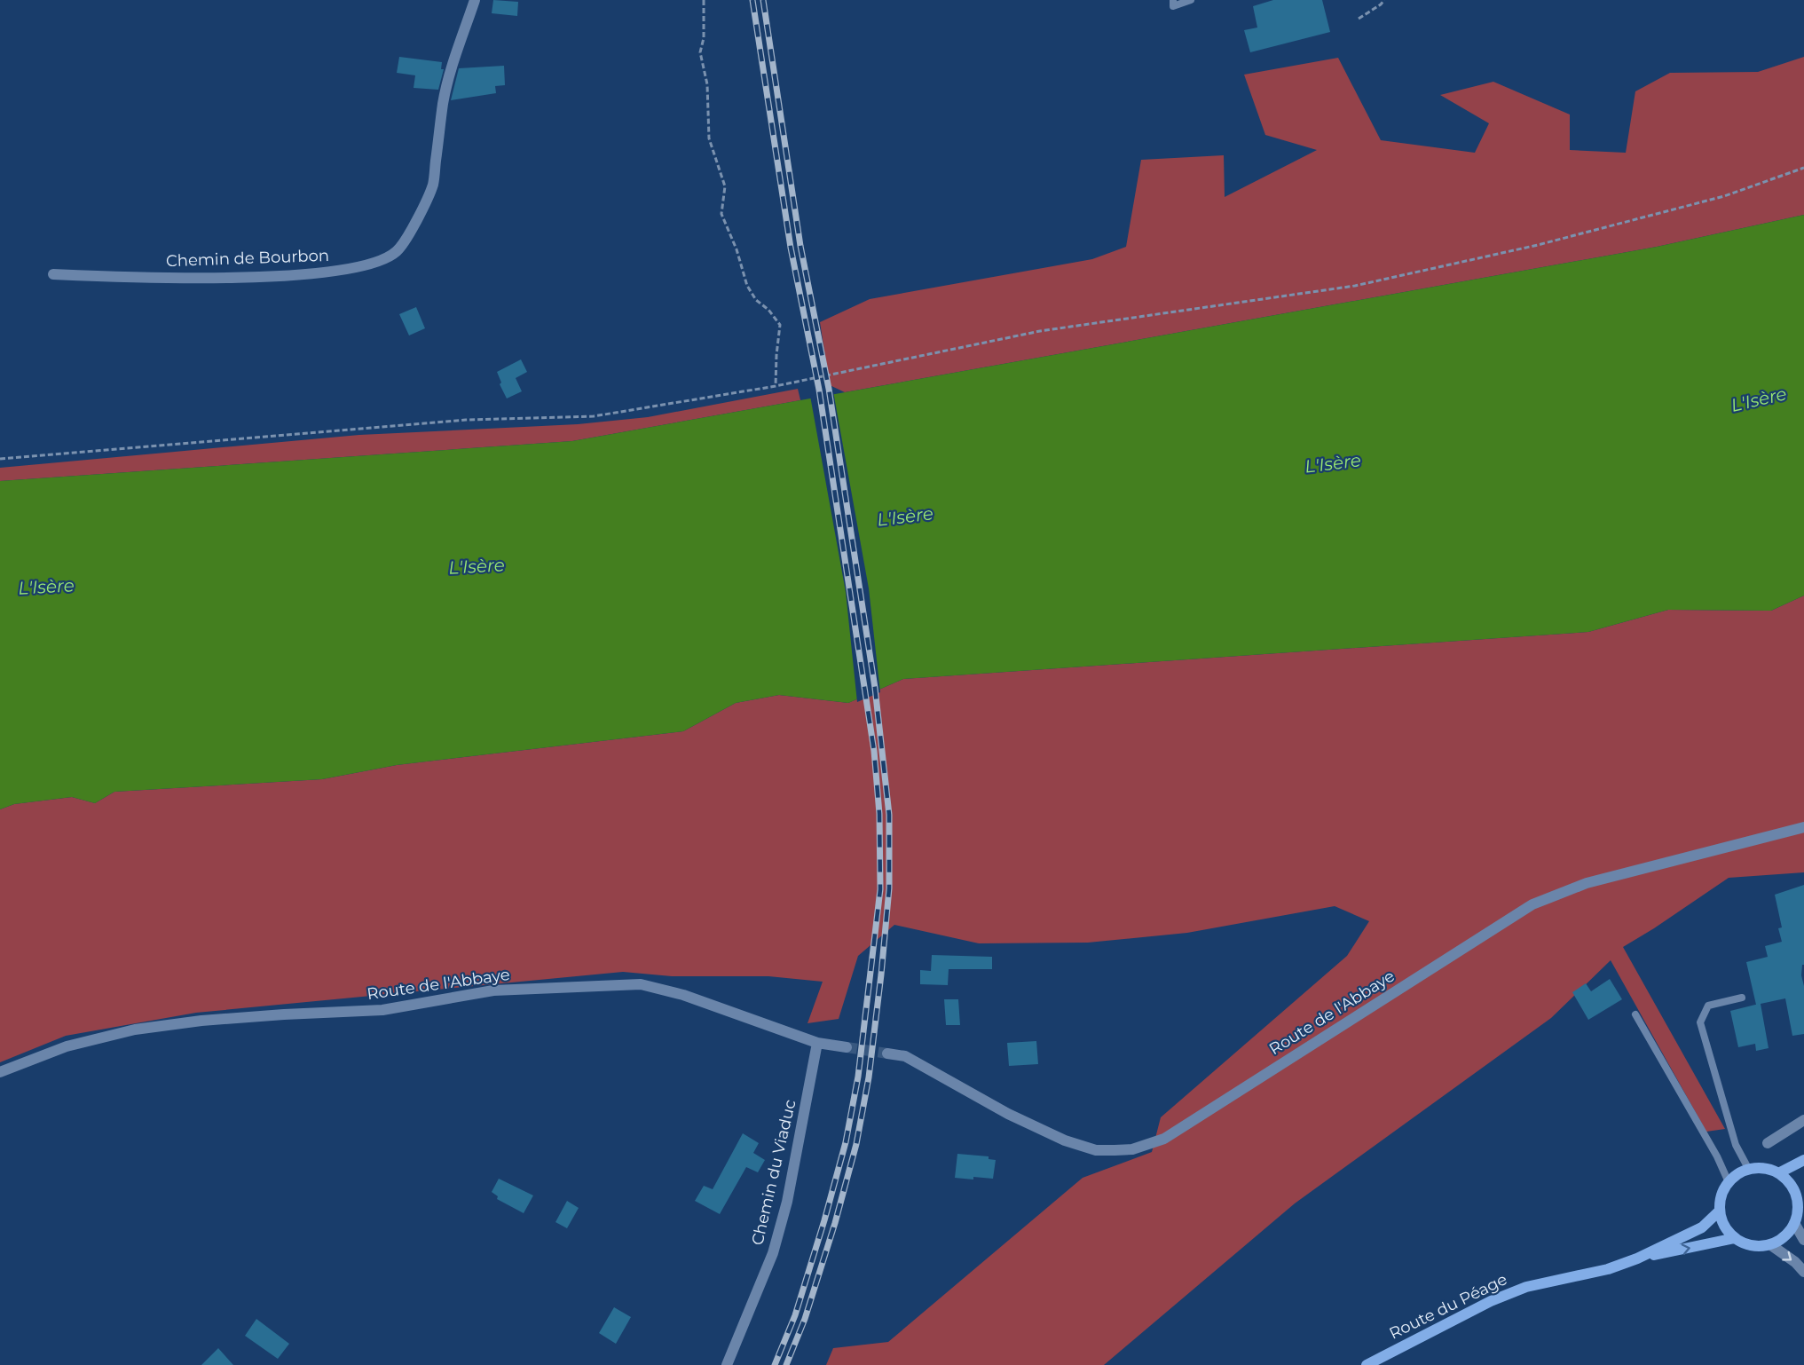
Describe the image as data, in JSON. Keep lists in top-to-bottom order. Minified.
{"streets":{"street":["Chemin de Bourbon","Route de l'Abbaye","Chemin du Viaduc","Route du Péage"]},"crossings":[["Route de l'Abbaye","Chemin du Viaduc"]],"water":["L'Isère"]}
